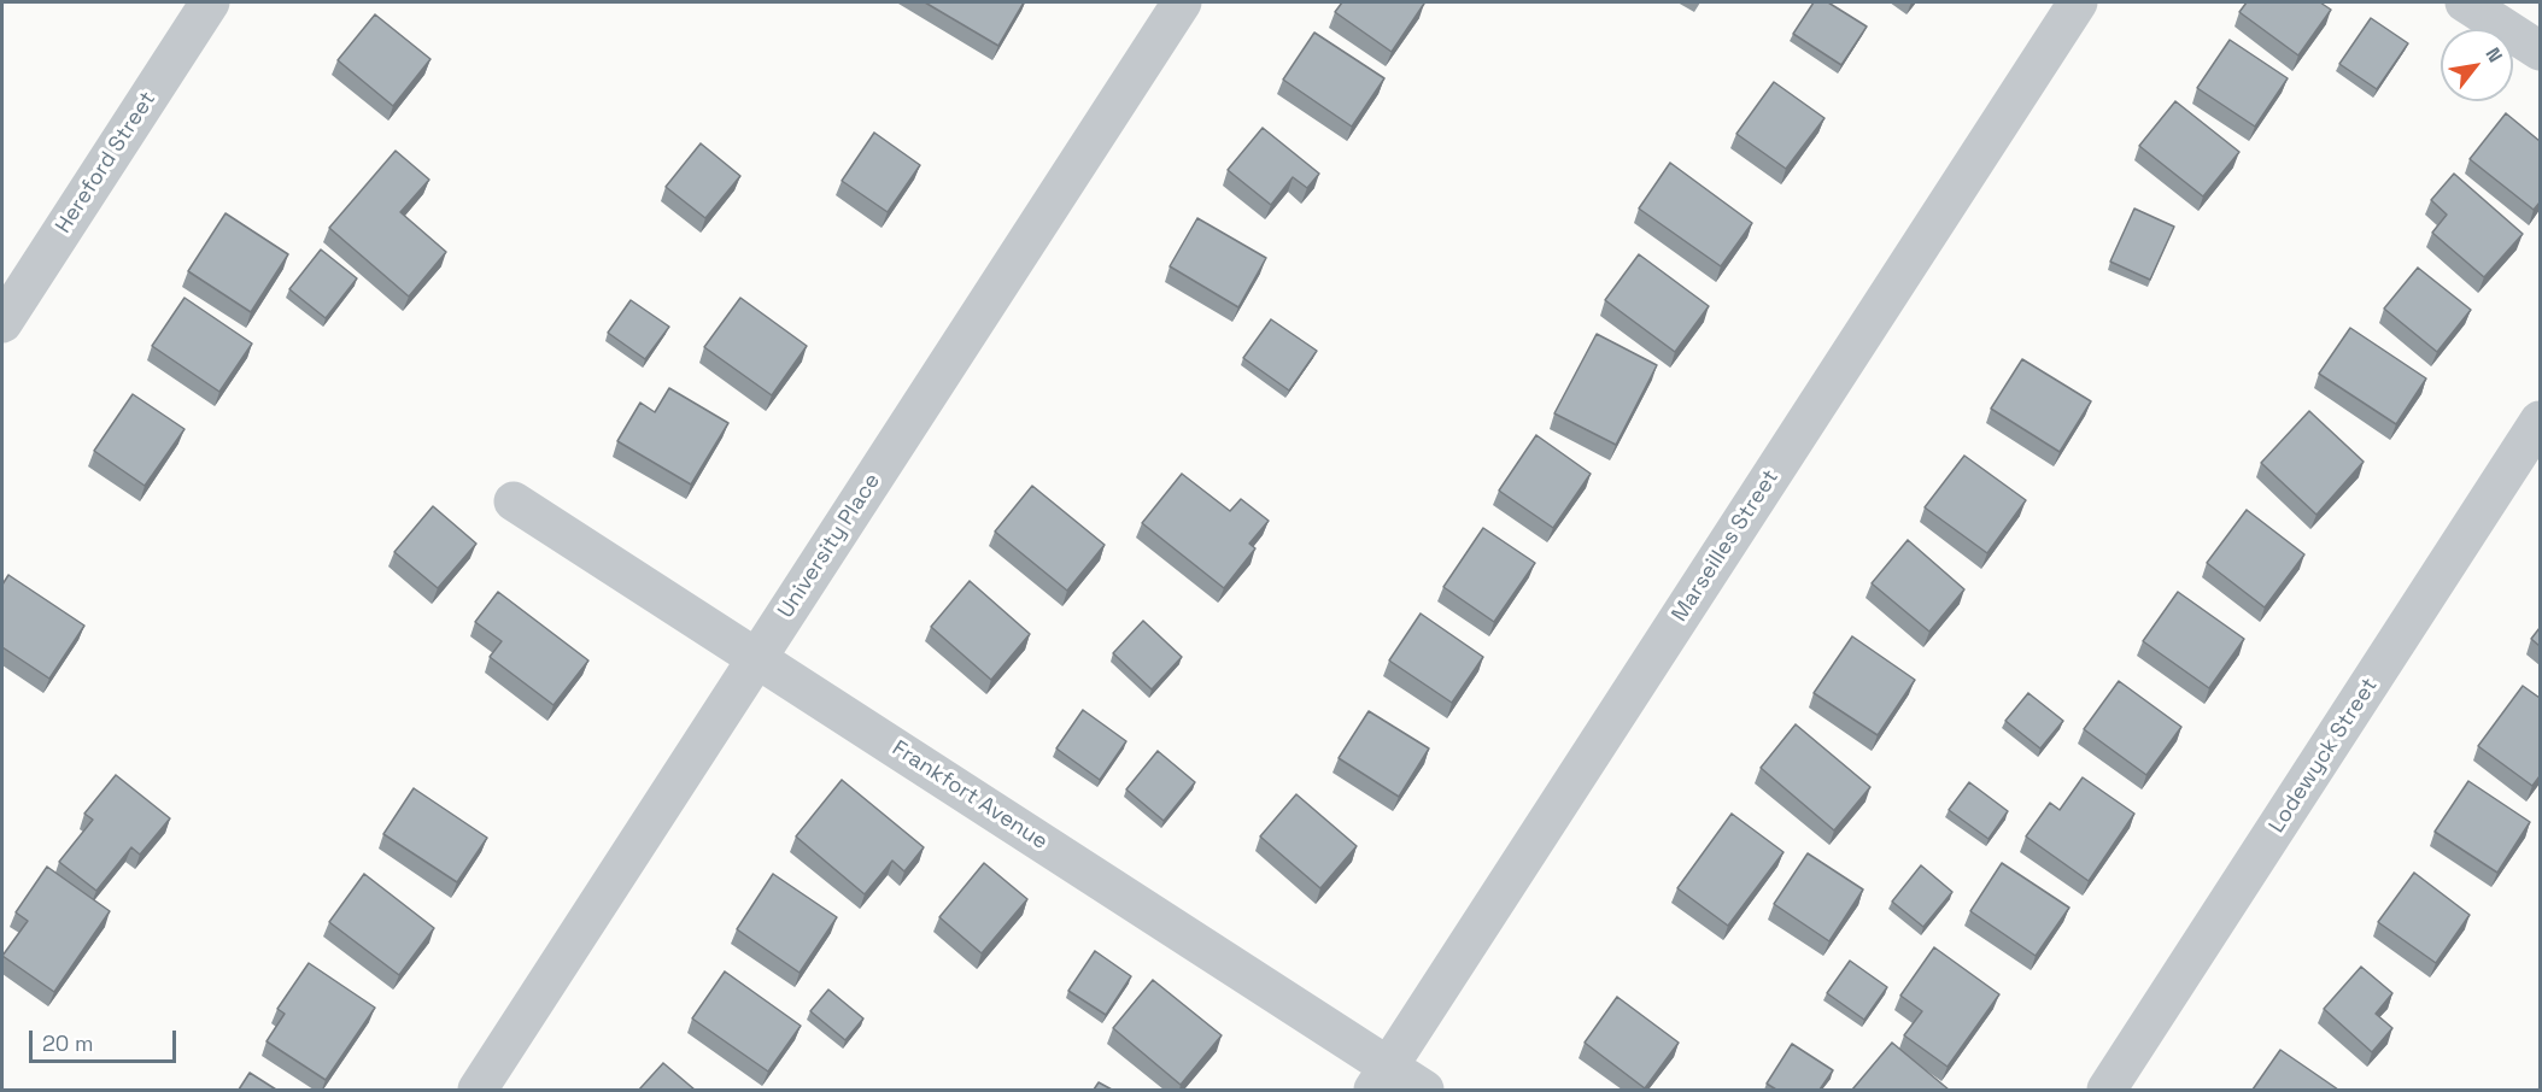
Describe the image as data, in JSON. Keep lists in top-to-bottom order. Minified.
{"streets":{"street":["Hereford Street","University Place","Marseilles Street","Lodewyck Street","Frankfort Avenue"]},"crossings":[["University Place","Frankfort Avenue"],["Marseilles Street","Frankfort Avenue"]],"scale_bar":"20 m","north":"top right"}
